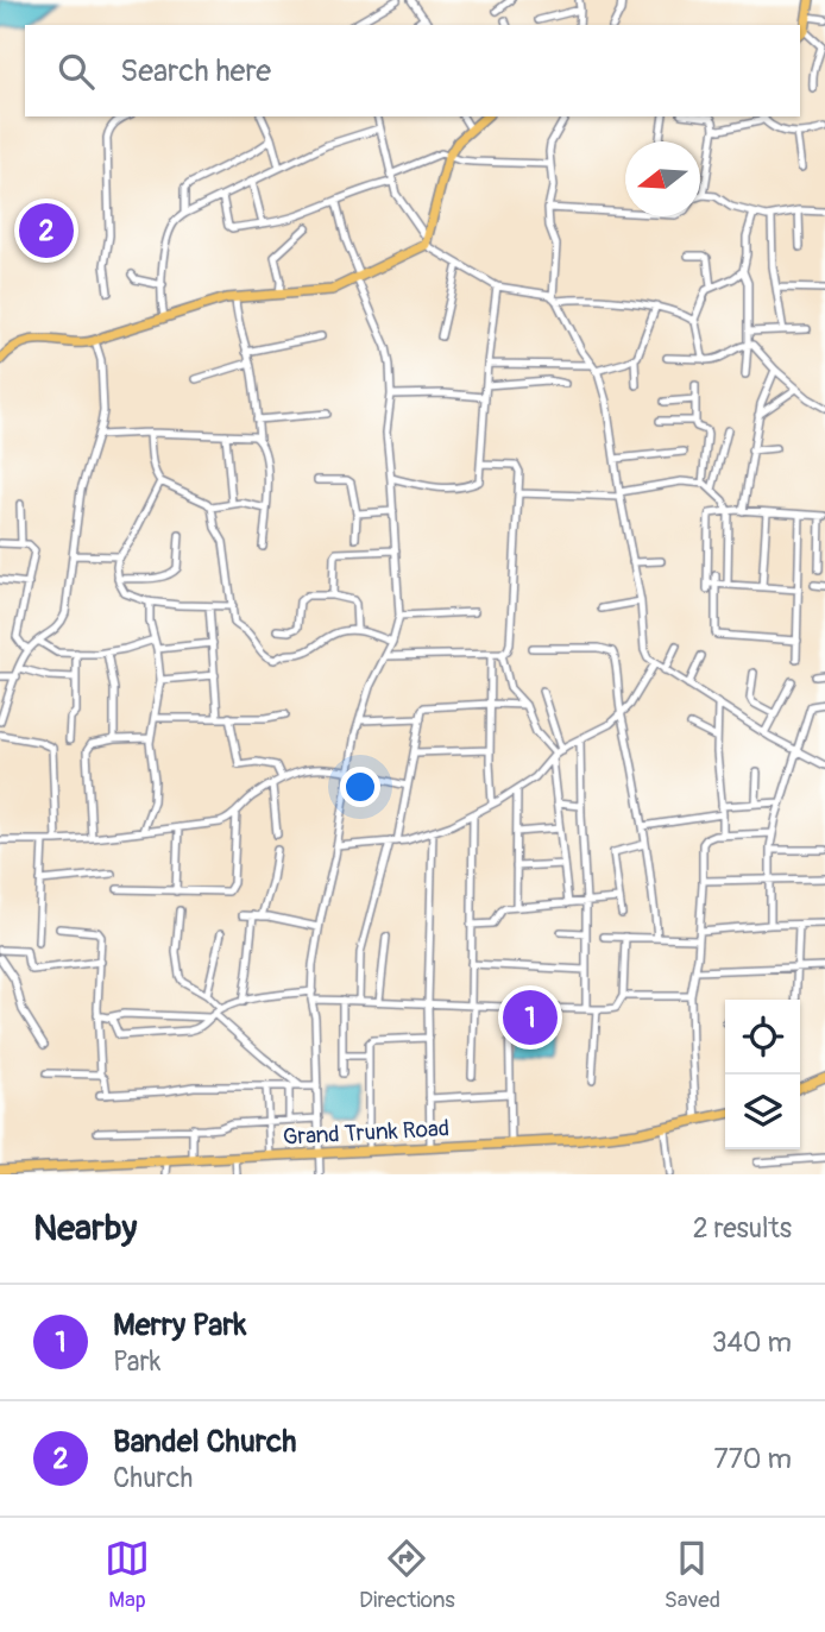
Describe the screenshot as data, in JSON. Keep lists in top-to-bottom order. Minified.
{"streets":{"main road":["Grand Trunk Road"]},"north":"left","page":{"search":"Search here","pins":["2","1"],"heading":["Nearby","2 results"],"list":[{"mark":"1","name":"Merry Park","note":"Park","value":"340 m"},{"mark":"2","name":"Bandel Church","note":"Church","value":"770 m"}],"nav":["Map","Directions","Saved"]}}
